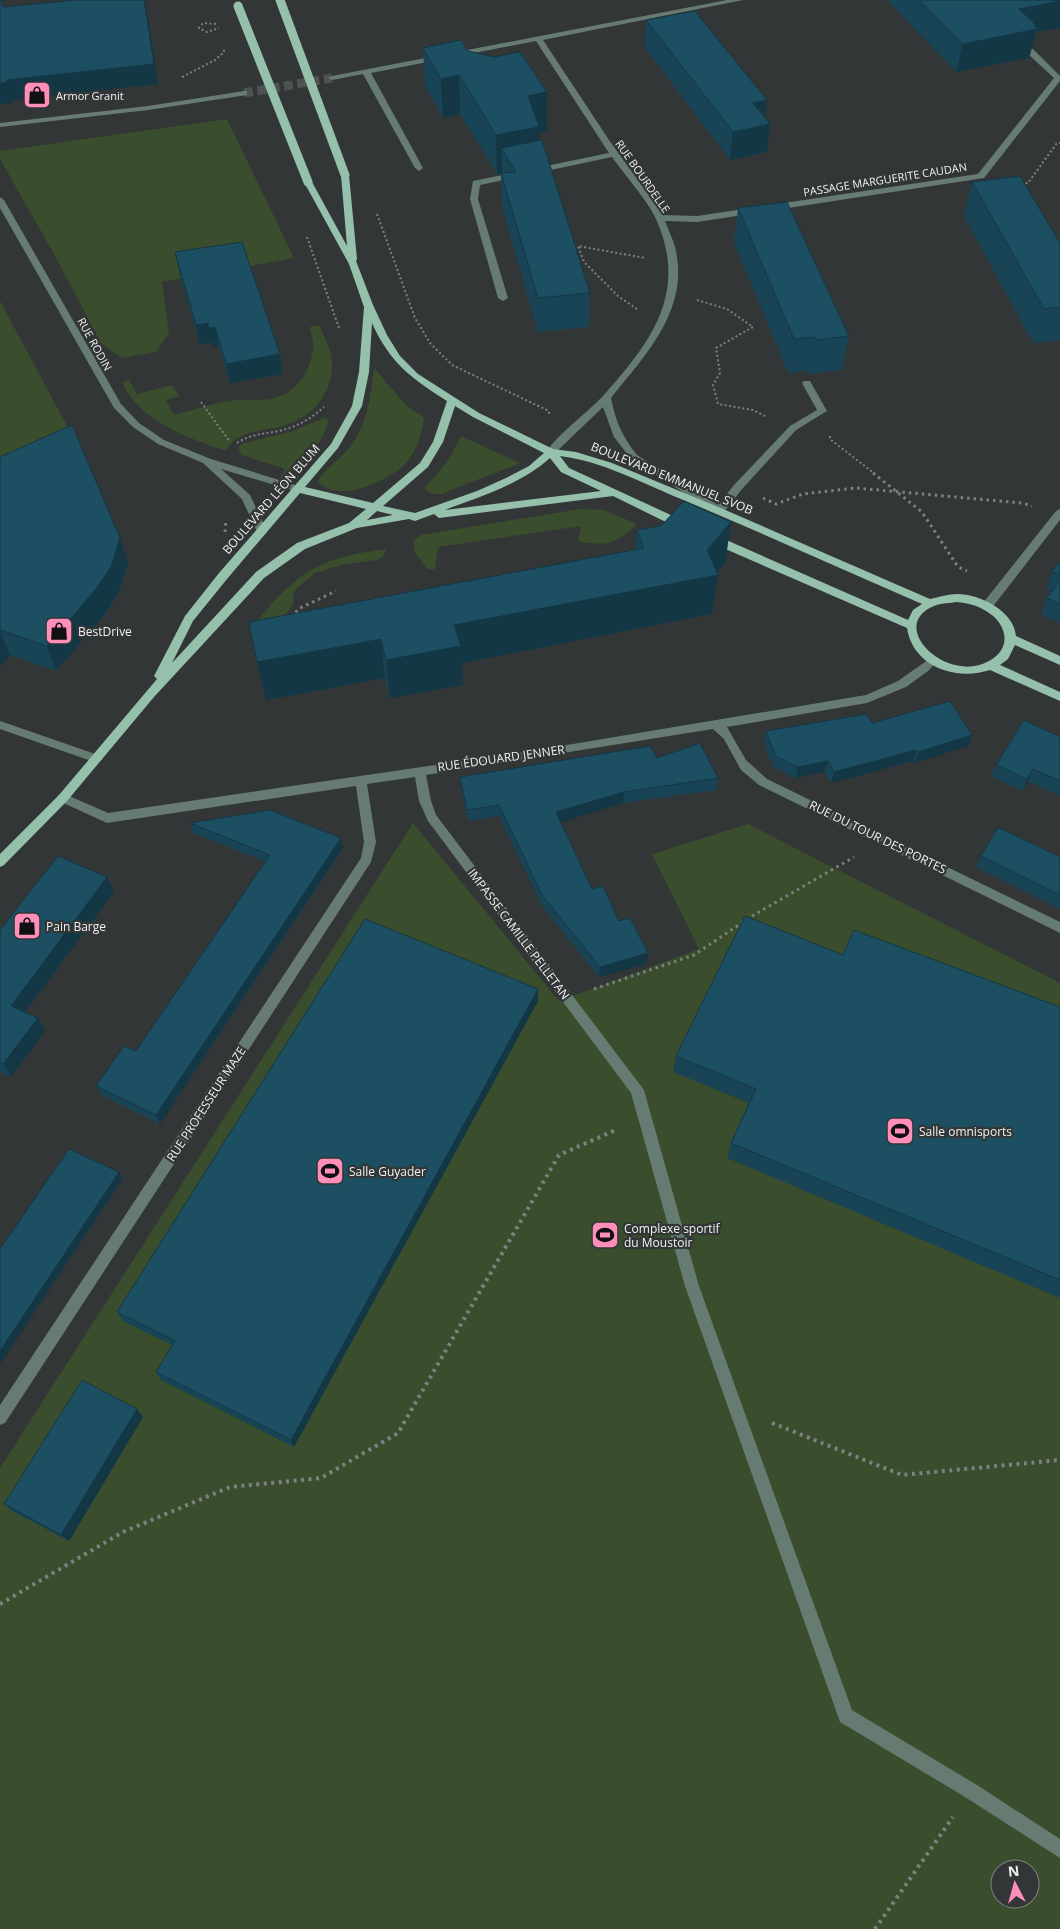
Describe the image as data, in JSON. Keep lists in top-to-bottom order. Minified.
{"streets":{"main road":["BOULEVARD EMMANUEL SVOB","BOULEVARD LÉON BLUM"],"street":["RUE BOURDELLE","PASSAGE MARGUERITE CAUDAN","RUE RODIN","RUE ÉDOUARD JENNER","RUE DU TOUR DES PORTES","IMPASSE CAMILLE PELLETAN","RUE PROFESSEUR MAZE"]},"crossings":[["RUE BOURDELLE","PASSAGE MARGUERITE CAUDAN"],["RUE BOURDELLE","BOULEVARD EMMANUEL SVOB"],["RUE RODIN","BOULEVARD LÉON BLUM"],["BOULEVARD EMMANUEL SVOB","RUE ÉDOUARD JENNER"],["BOULEVARD LÉON BLUM","RUE ÉDOUARD JENNER"],["RUE ÉDOUARD JENNER","RUE DU TOUR DES PORTES"],["RUE ÉDOUARD JENNER","IMPASSE CAMILLE PELLETAN"],["RUE ÉDOUARD JENNER","RUE PROFESSEUR MAZE"]],"places":{"shop":["Armor Granit","BestDrive","Pain Barge"],"sports":["Salle omnisports","Salle Guyader","Complexe sportif du Moustoir"]},"north":"top"}
